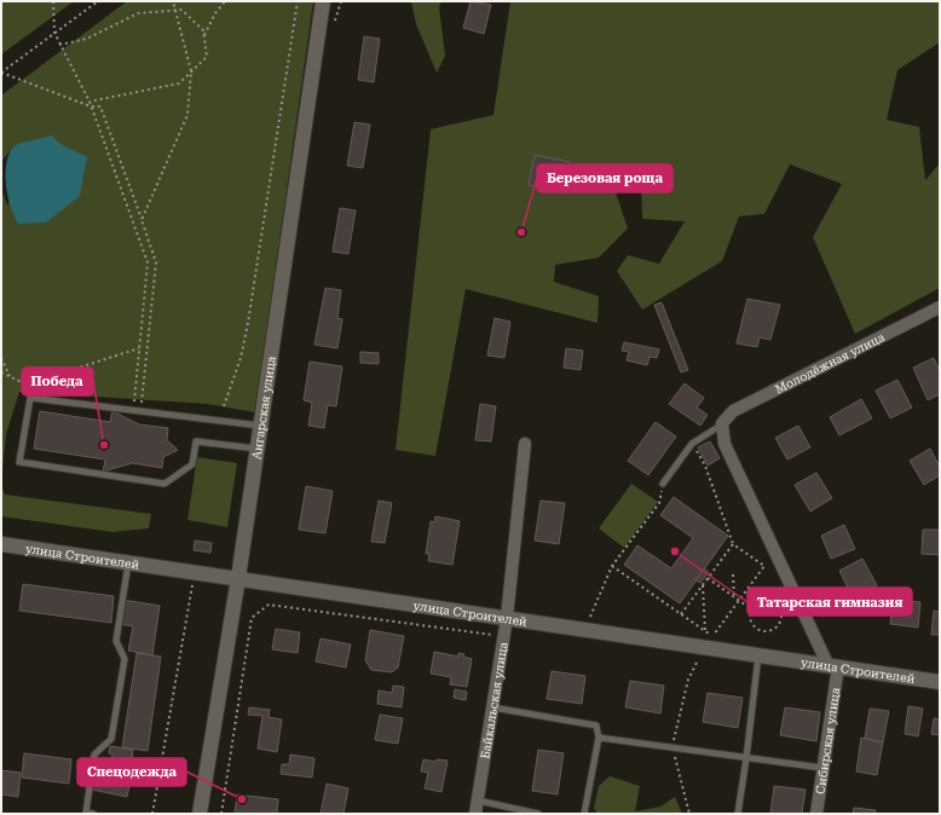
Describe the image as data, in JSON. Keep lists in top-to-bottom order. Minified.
{"streets":{"street":["Молодёжная улица","Ангарская улица","улица Строителей","Байкальская улица","Сибирская улица"]},"crossings":[["Ангарская улица","улица Строителей"],["улица Строителей","Байкальская улица"],["улица Строителей","Сибирская улица"]],"places":["Березовая роща","Победа","Татарская гимназия","Спецодежда"]}
